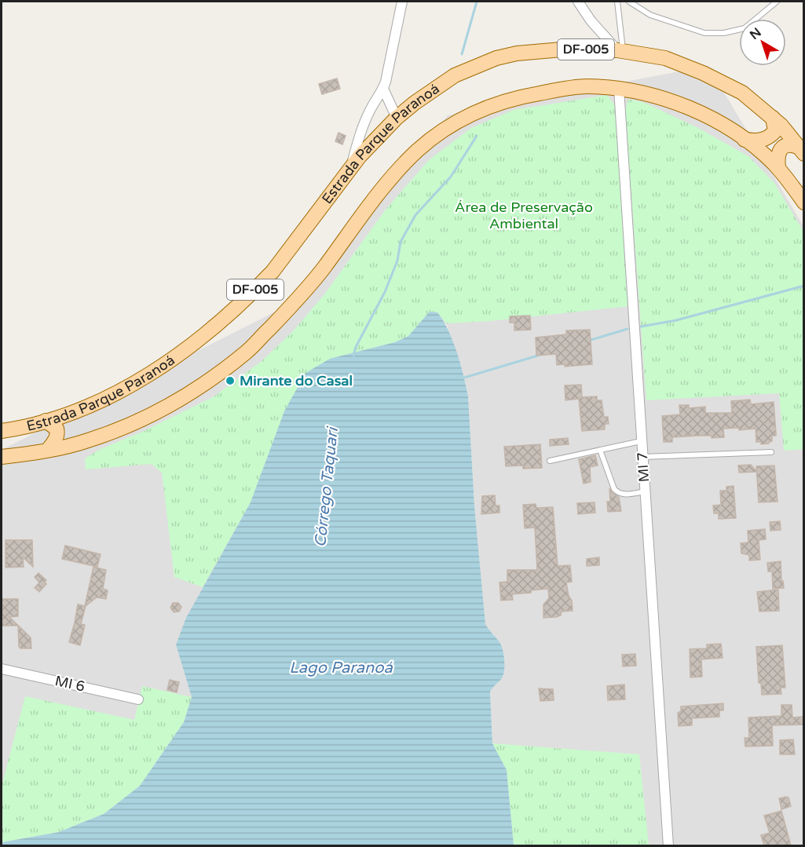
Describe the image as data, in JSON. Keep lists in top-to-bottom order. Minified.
{"streets":{"main road":["DF-005","Estrada Parque Paranoá"],"street":["MI 7","MI 6"]},"crossings":[["Estrada Parque Paranoá","MI 7"]],"water":["Córrego Taquari","Lago Paranoá"],"parks":["Área de Preservação Ambiental"],"places":["Mirante do Casal"],"north":"top left"}
